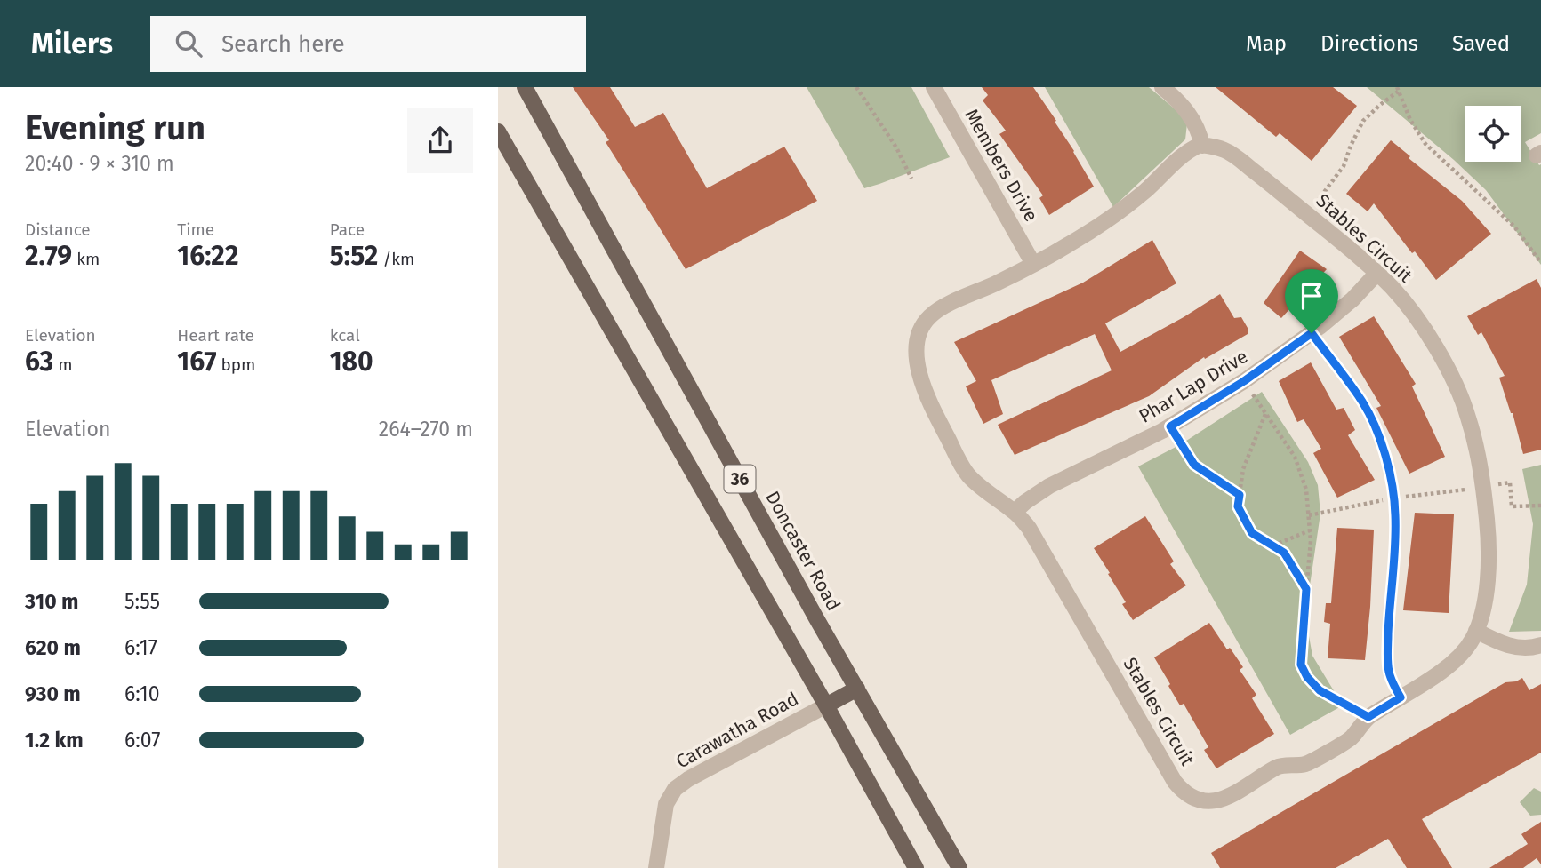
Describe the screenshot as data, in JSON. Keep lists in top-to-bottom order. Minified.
{"streets":{"main road":["36","Doncaster Road"],"street":["Members Drive","Stables Circuit","Phar Lap Drive","Carawatha Road"]},"crossings":[["Members Drive","Stables Circuit"],["Stables Circuit","Phar Lap Drive"],["36","Carawatha Road"]],"page":{"header":"Milers","search":"Search here","nav":["Map","Directions","Saved"],"heading":["Evening run","20:40 · 9 × 310 m"],"stats":[["Distance","2.79 km"],["Time","16:22"],["Pace","5:52 /km"],["Elevation","63 m"],["Heart rate","167 bpm"],["kcal","180"]],"chart":["Elevation","264–270 m"],"list":[{"name":"310 m","note":"5:55"},{"name":"620 m","note":"6:17"},{"name":"930 m","note":"6:10"},{"name":"1.2 km","note":"6:07"}]}}
